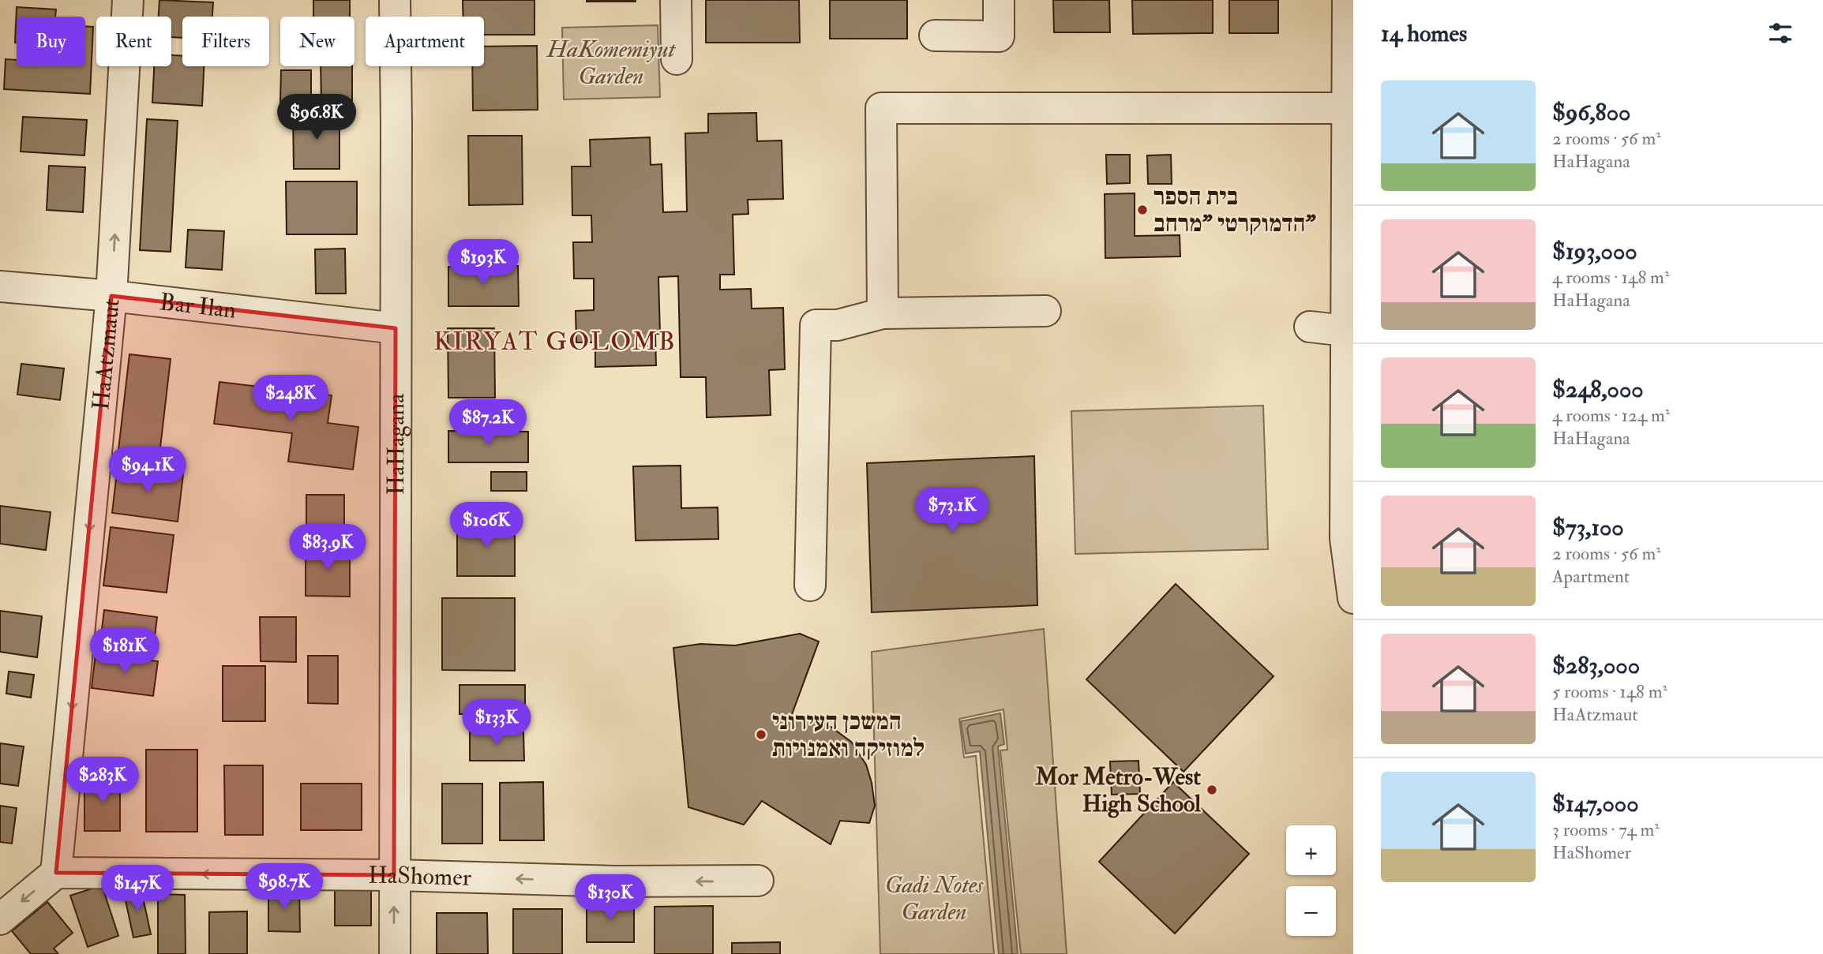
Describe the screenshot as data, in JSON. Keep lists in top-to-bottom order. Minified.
{"streets":{"street":["Bar Ilan","HaAtzmaut","HaHagana","HaShomer"]},"crossings":[["Bar Ilan","HaAtzmaut"],["Bar Ilan","HaHagana"],["HaAtzmaut","HaShomer"],["HaHagana","HaShomer"]],"one_way":["HaShomer"],"districts":["KIRYAT GOLOMB"],"parks":["HaKomemiyut Garden","Gadi Notes Garden"],"places":["בית הספר הדמוקרטי \"מרחב\"","המשכן העירוני למוזיקה ואמנויות","Mor Metro-West High School"],"page":{"heading":"14 homes","chip":["Buy","Rent","Filters","New","Apartment"],"list":[{"name":"$96,800","note":"2 rooms · 56 m² · HaHagana"},{"name":"$193,000","note":"4 rooms · 148 m² · HaHagana"},{"name":"$248,000","note":"4 rooms · 124 m² · HaHagana"},{"name":"$73,100","note":"2 rooms · 56 m² · Apartment"},{"name":"$283,000","note":"5 rooms · 148 m² · HaAtzmaut"},{"name":"$147,000","note":"3 rooms · 74 m² · HaShomer"}],"price":["$96.8K","$193K","$248K","$87.2K","$94.1K","$73.1K","$106K","$83.9K","$181K","$133K","$283K","$98.7K","$147K","$130K"],"map_buttons":["+","−"]}}
